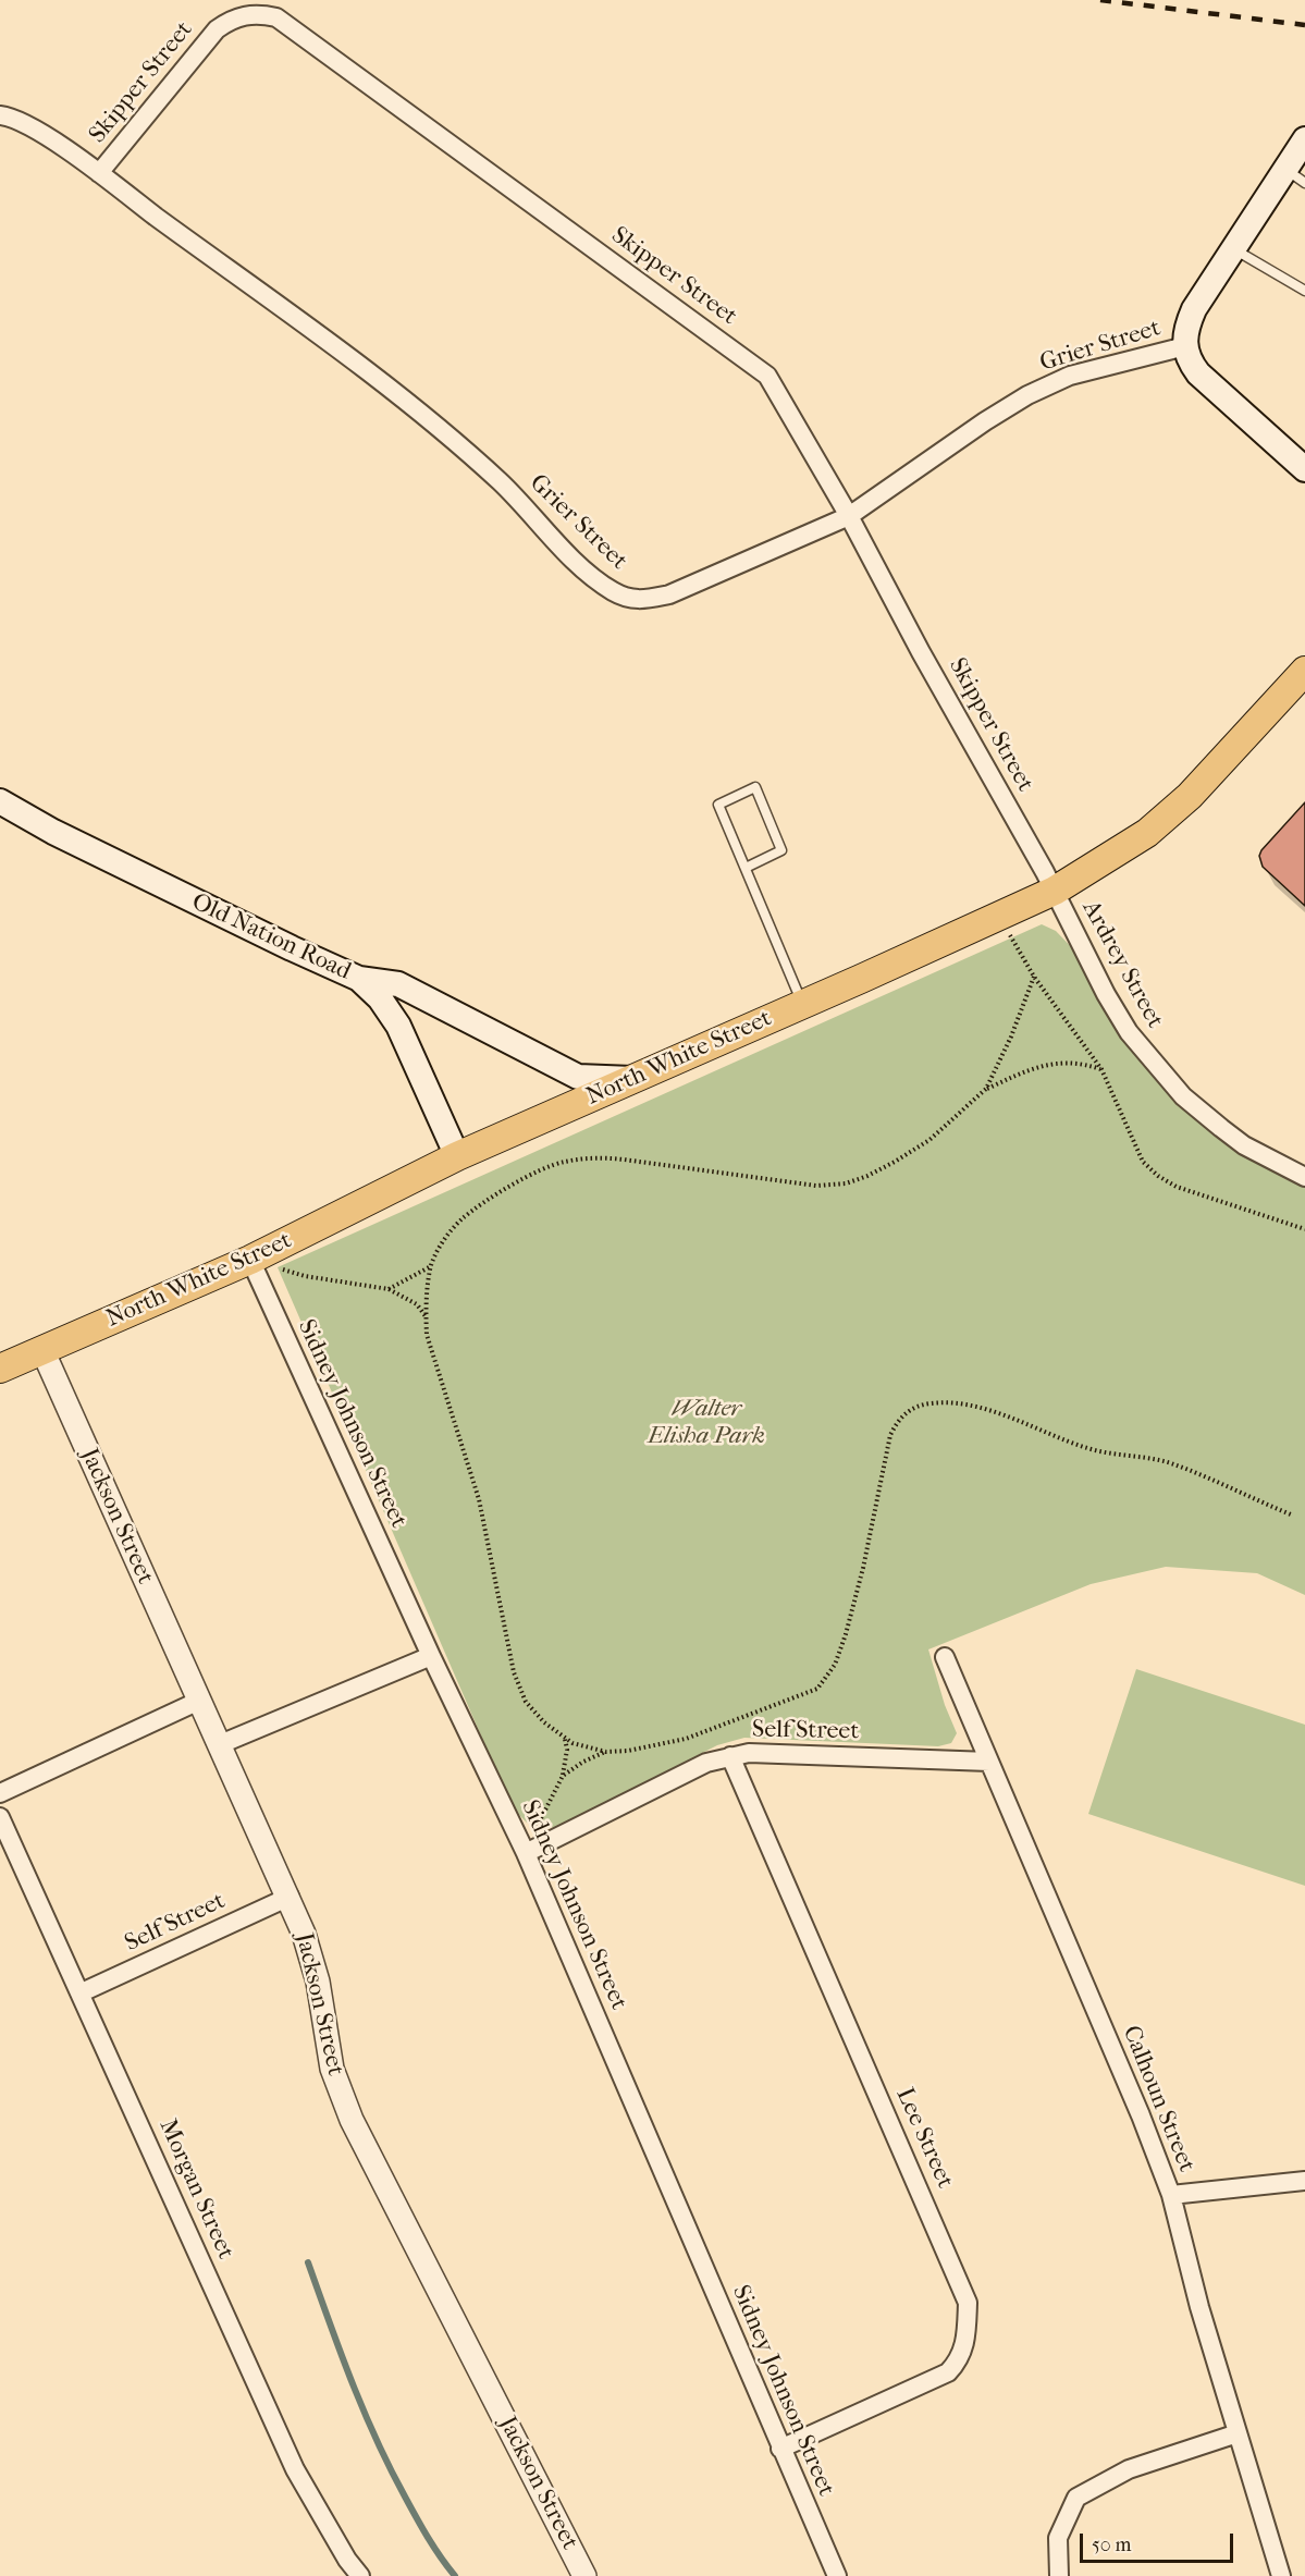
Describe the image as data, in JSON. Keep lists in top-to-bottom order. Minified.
{"streets":{"main road":["Old Nation Road","North White Street"],"street":["Skipper Street","Grier Street","Ardrey Street","Sidney Johnson Street","Jackson Street","Self Street","Calhoun Street","Lee Street","Morgan Street"]},"crossings":[["Skipper Street","Grier Street"],["Skipper Street","Ardrey Street"],["Skipper Street","North White Street"],["Old Nation Road","North White Street"],["Ardrey Street","North White Street"],["North White Street","Sidney Johnson Street"],["North White Street","Jackson Street"],["Sidney Johnson Street","Self Street"],["Sidney Johnson Street","Lee Street"],["Jackson Street","Self Street"],["Self Street","Calhoun Street"],["Self Street","Lee Street"],["Self Street","Morgan Street"]],"parks":["Walter Elisha Park"],"scale_bar":"50 m"}
